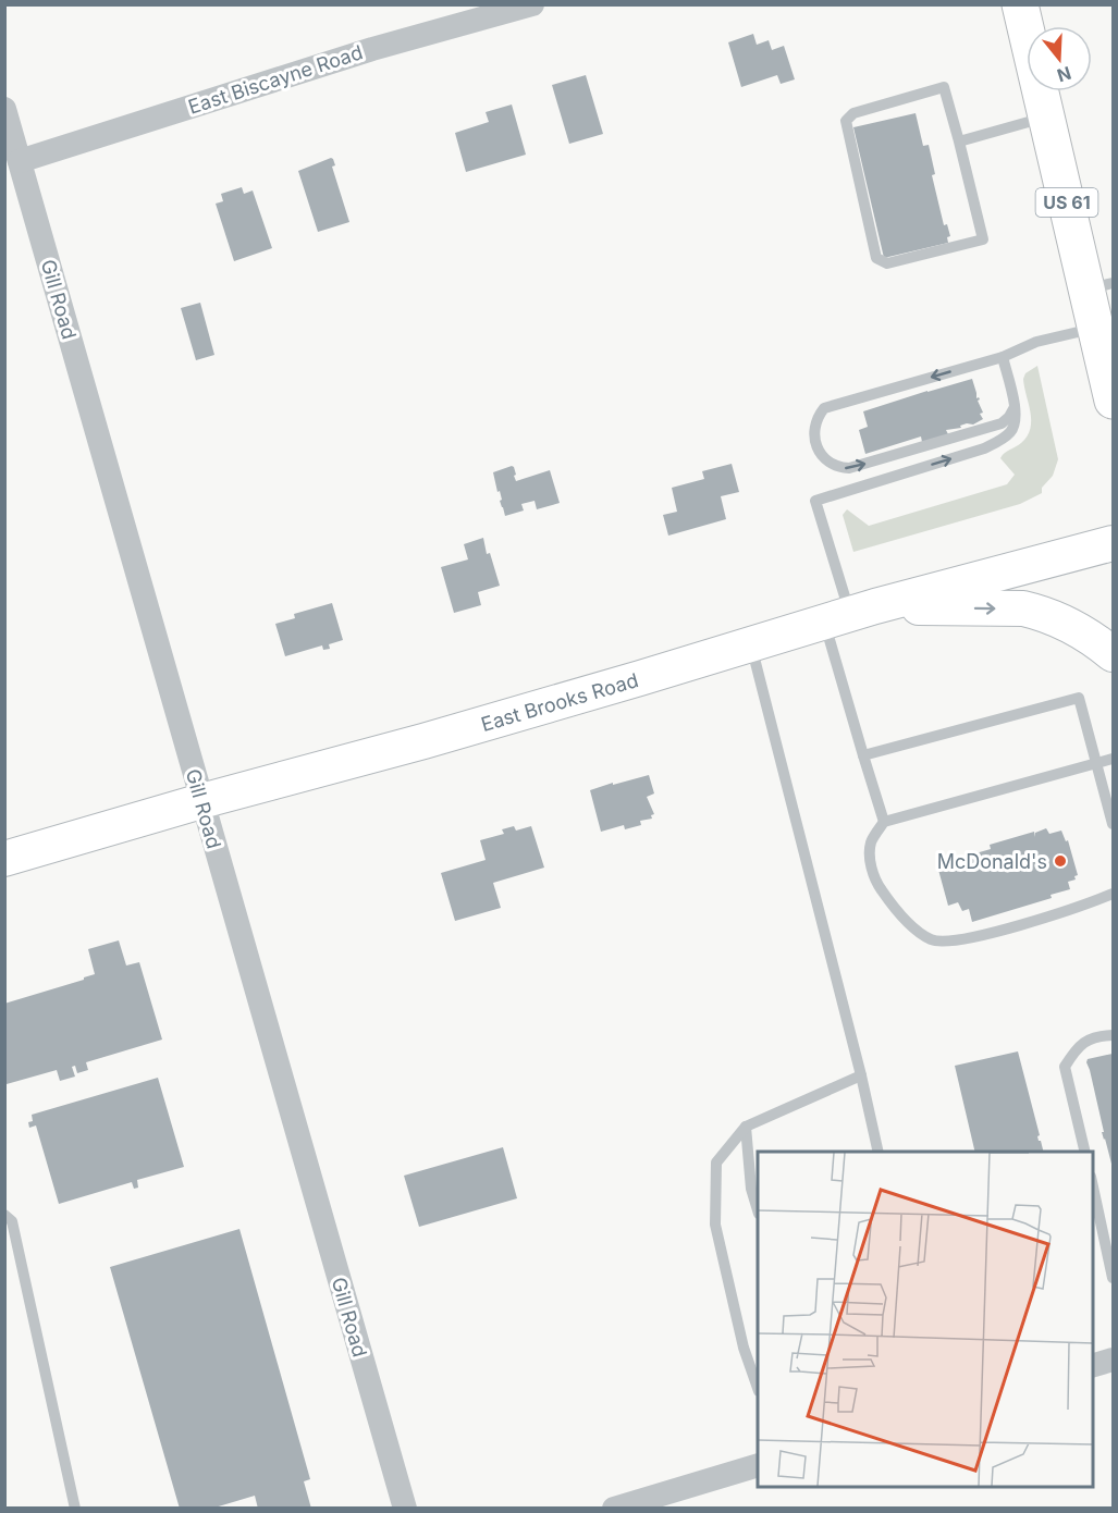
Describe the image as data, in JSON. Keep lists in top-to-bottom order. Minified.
{"streets":{"highway":["US 61"],"main road":["East Brooks Road"],"street":["East Biscayne Road","Gill Road"]},"crossings":[["East Biscayne Road","Gill Road"],["Gill Road","East Brooks Road"]],"places":["McDonald's"],"north":"bottom"}
